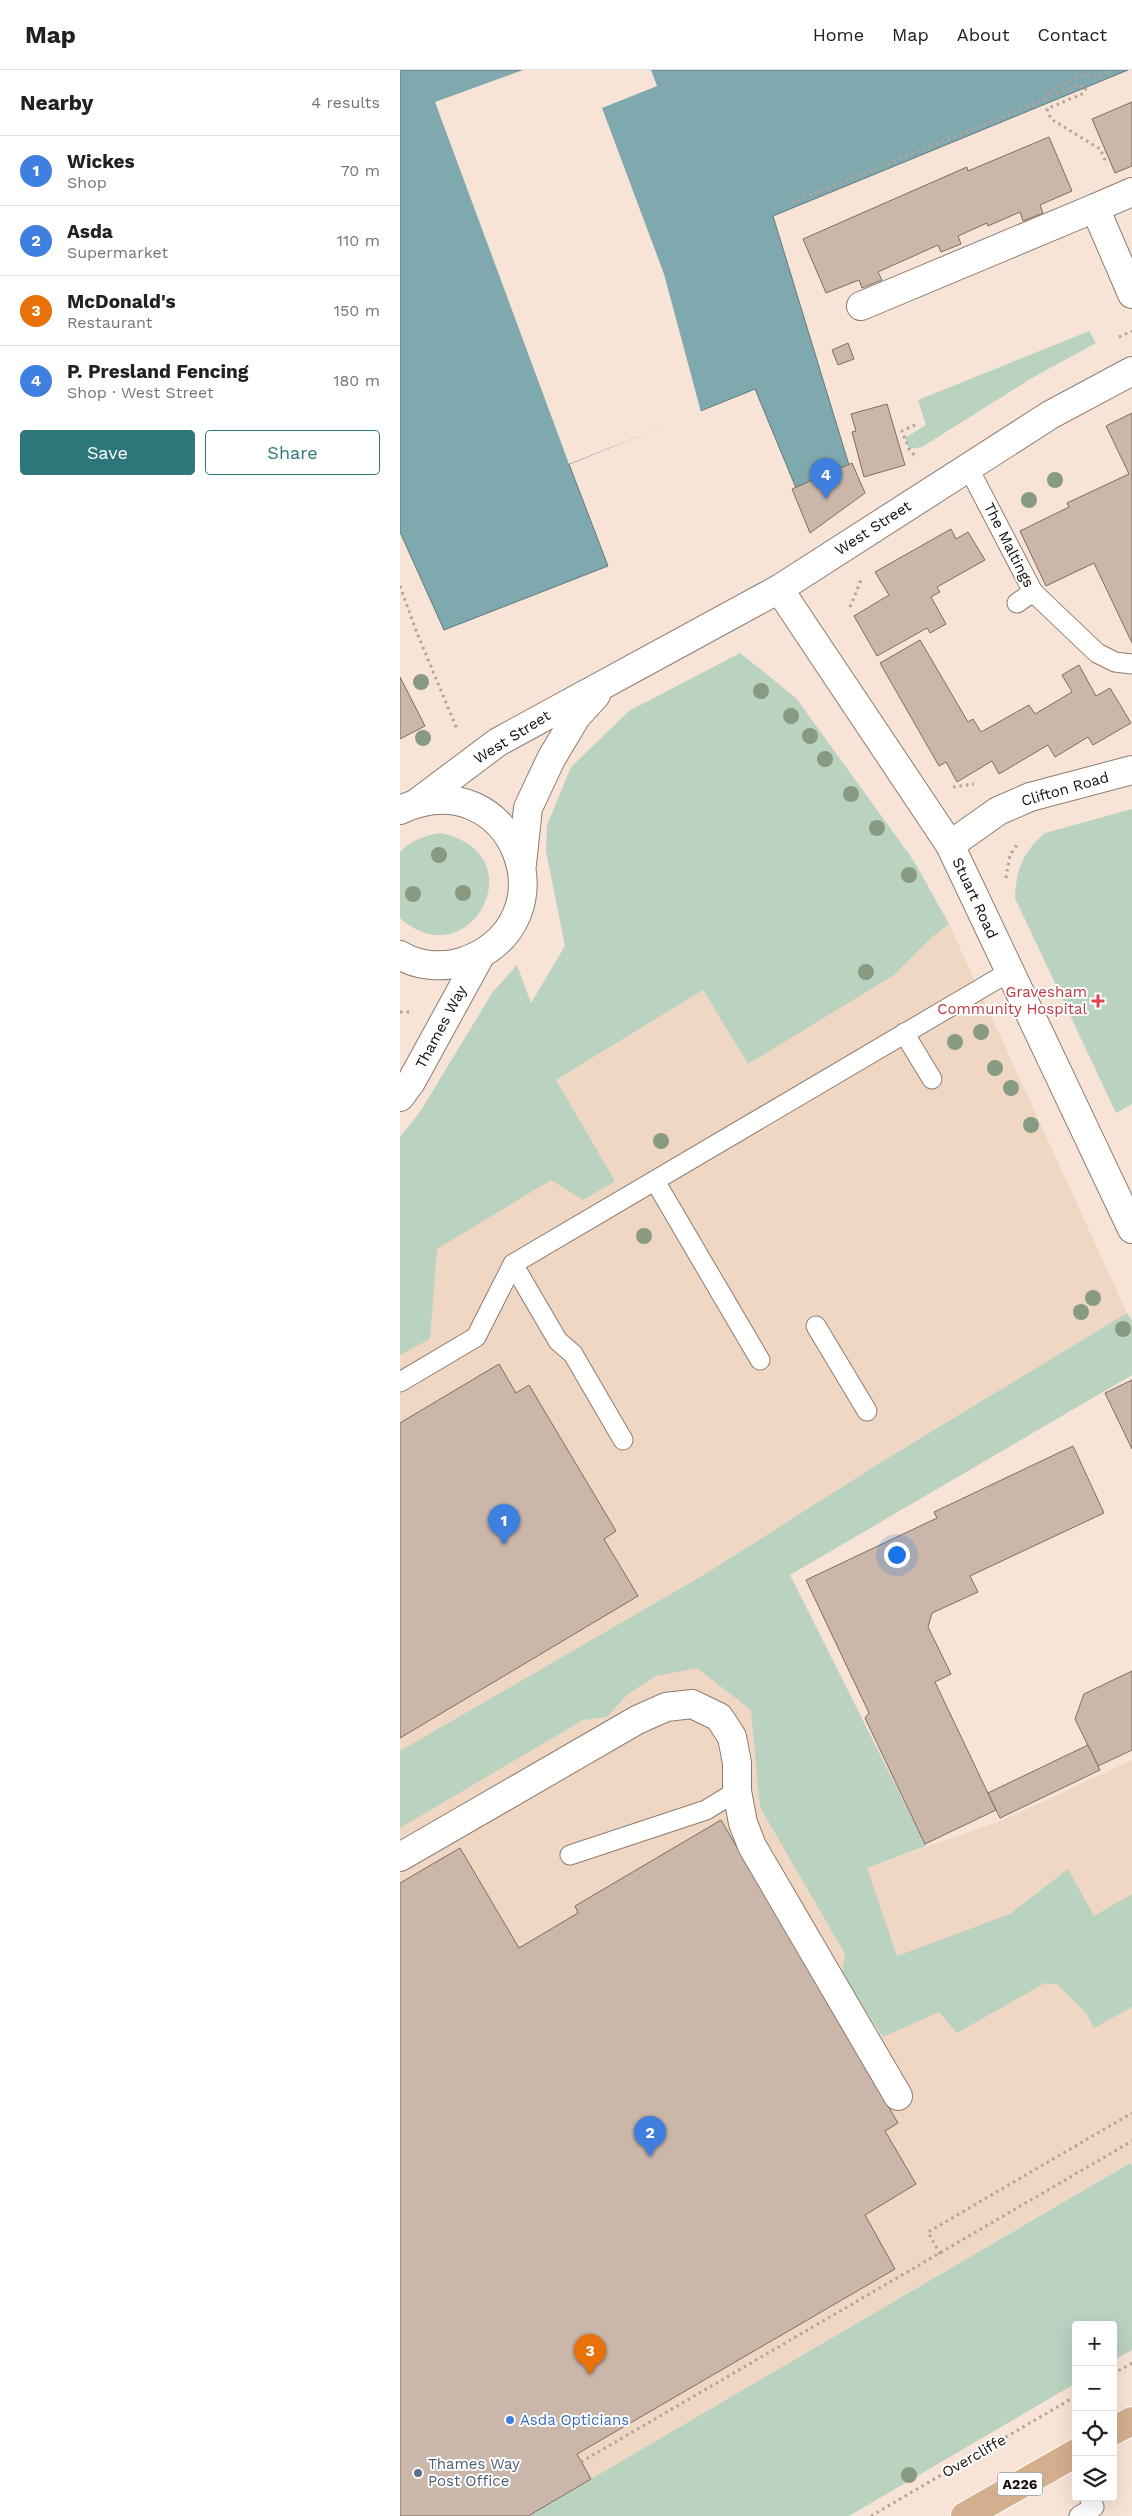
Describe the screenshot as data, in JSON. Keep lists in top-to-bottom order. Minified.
{"streets":{"main road":["A226"],"street":["West Street","Clifton Road","Stuart Road","Thames Way"],"lane":["The Maltings"],"path":["Overcliffe"]},"crossings":[["West Street","The Maltings"],["West Street","Stuart Road"],["Clifton Road","Stuart Road"]],"places":{"health":["Gravesham Community Hospital"],"other":["Asda Opticians","Thames Way Post Office"]},"page":{"header":"Map","nav":["Home","Map","About","Contact"],"heading":["Nearby","4 results"],"list":[{"mark":"1","name":"Wickes","note":"Shop","value":"70 m"},{"mark":"2","name":"Asda","note":"Supermarket","value":"110 m"},{"mark":"3","name":"McDonald's","note":"Restaurant","value":"150 m"},{"mark":"4","name":"P. Presland Fencing","note":"Shop · West Street","value":"180 m"}],"buttons":["Save","Share"],"pins":["4","1","2","3"],"map_buttons":["+","−"]}}
